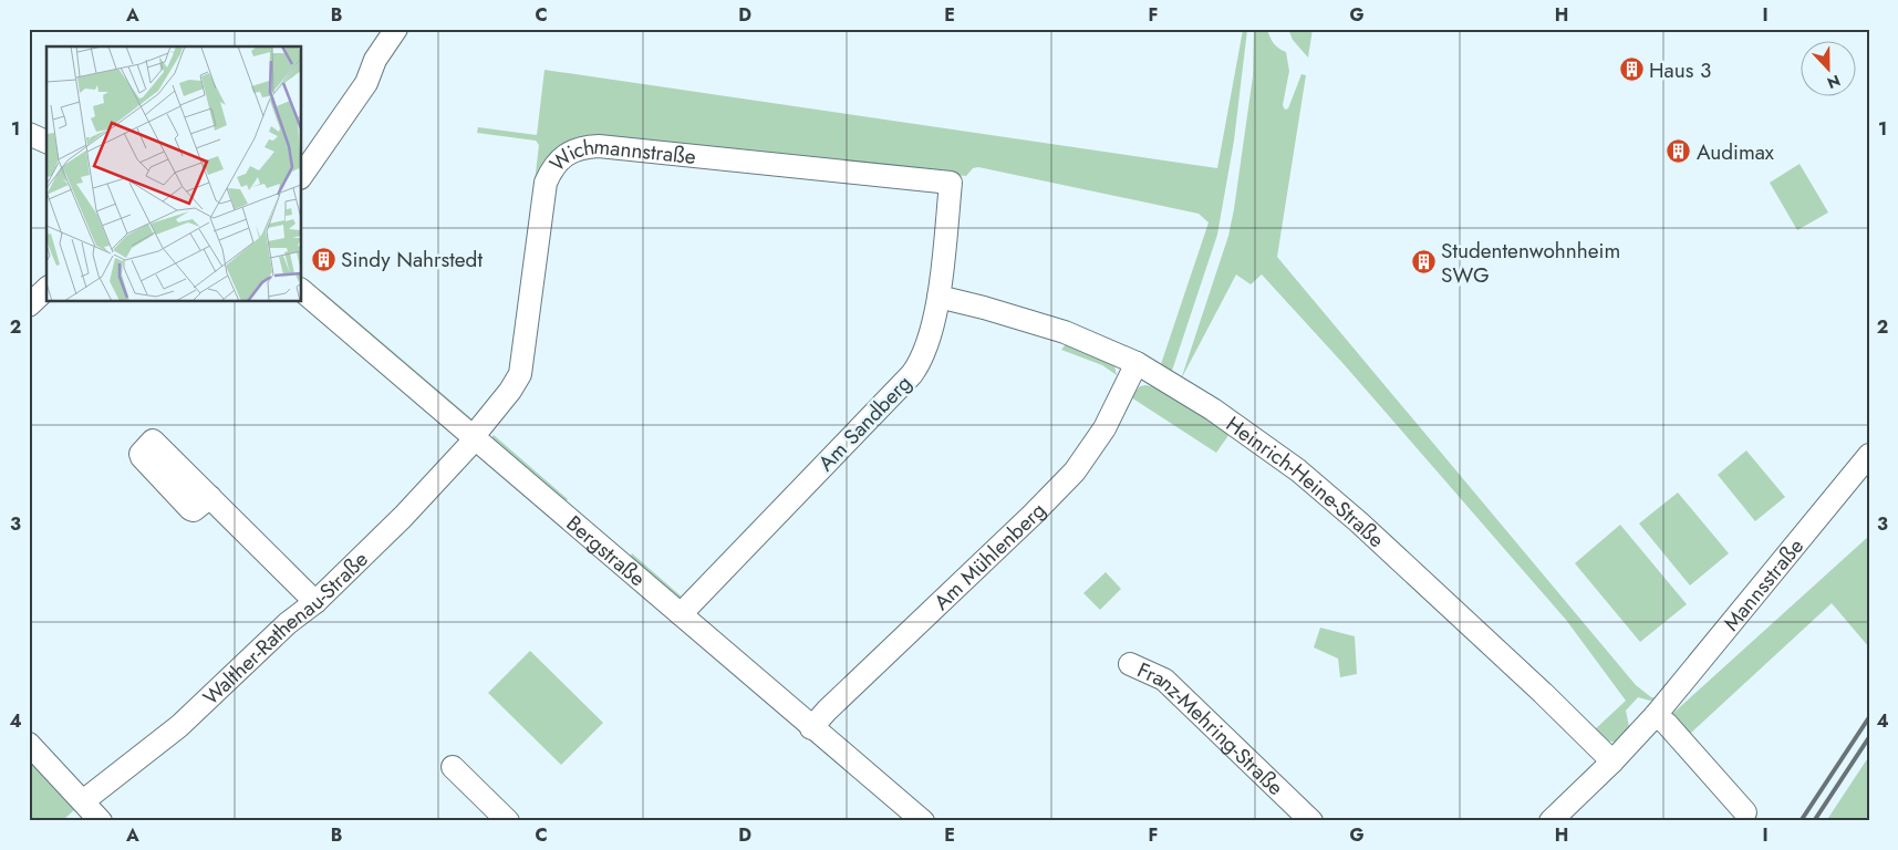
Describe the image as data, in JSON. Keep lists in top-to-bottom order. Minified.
{"streets":{"street":["Wichmannstraße","Am Sandberg","Heinrich-Heine-Straße","Bergstraße","Am Mühlenberg","Mannsstraße","Walther-Rathenau-Straße","Franz-Mehring-Straße"]},"crossings":[["Wichmannstraße","Am Sandberg"],["Wichmannstraße","Bergstraße"],["Wichmannstraße","Walther-Rathenau-Straße"],["Am Sandberg","Heinrich-Heine-Straße"],["Am Sandberg","Bergstraße"],["Heinrich-Heine-Straße","Am Mühlenberg"],["Heinrich-Heine-Straße","Mannsstraße"],["Bergstraße","Am Mühlenberg"],["Bergstraße","Walther-Rathenau-Straße"]],"places":{"building":["Haus 3","Audimax","Sindy Nahrstedt","Studentenwohnheim SWG"]},"north":"bottom","grid":{"columns":["A","B","C","D","E","F","G","H","I"],"rows":["1","2","3","4"]}}
